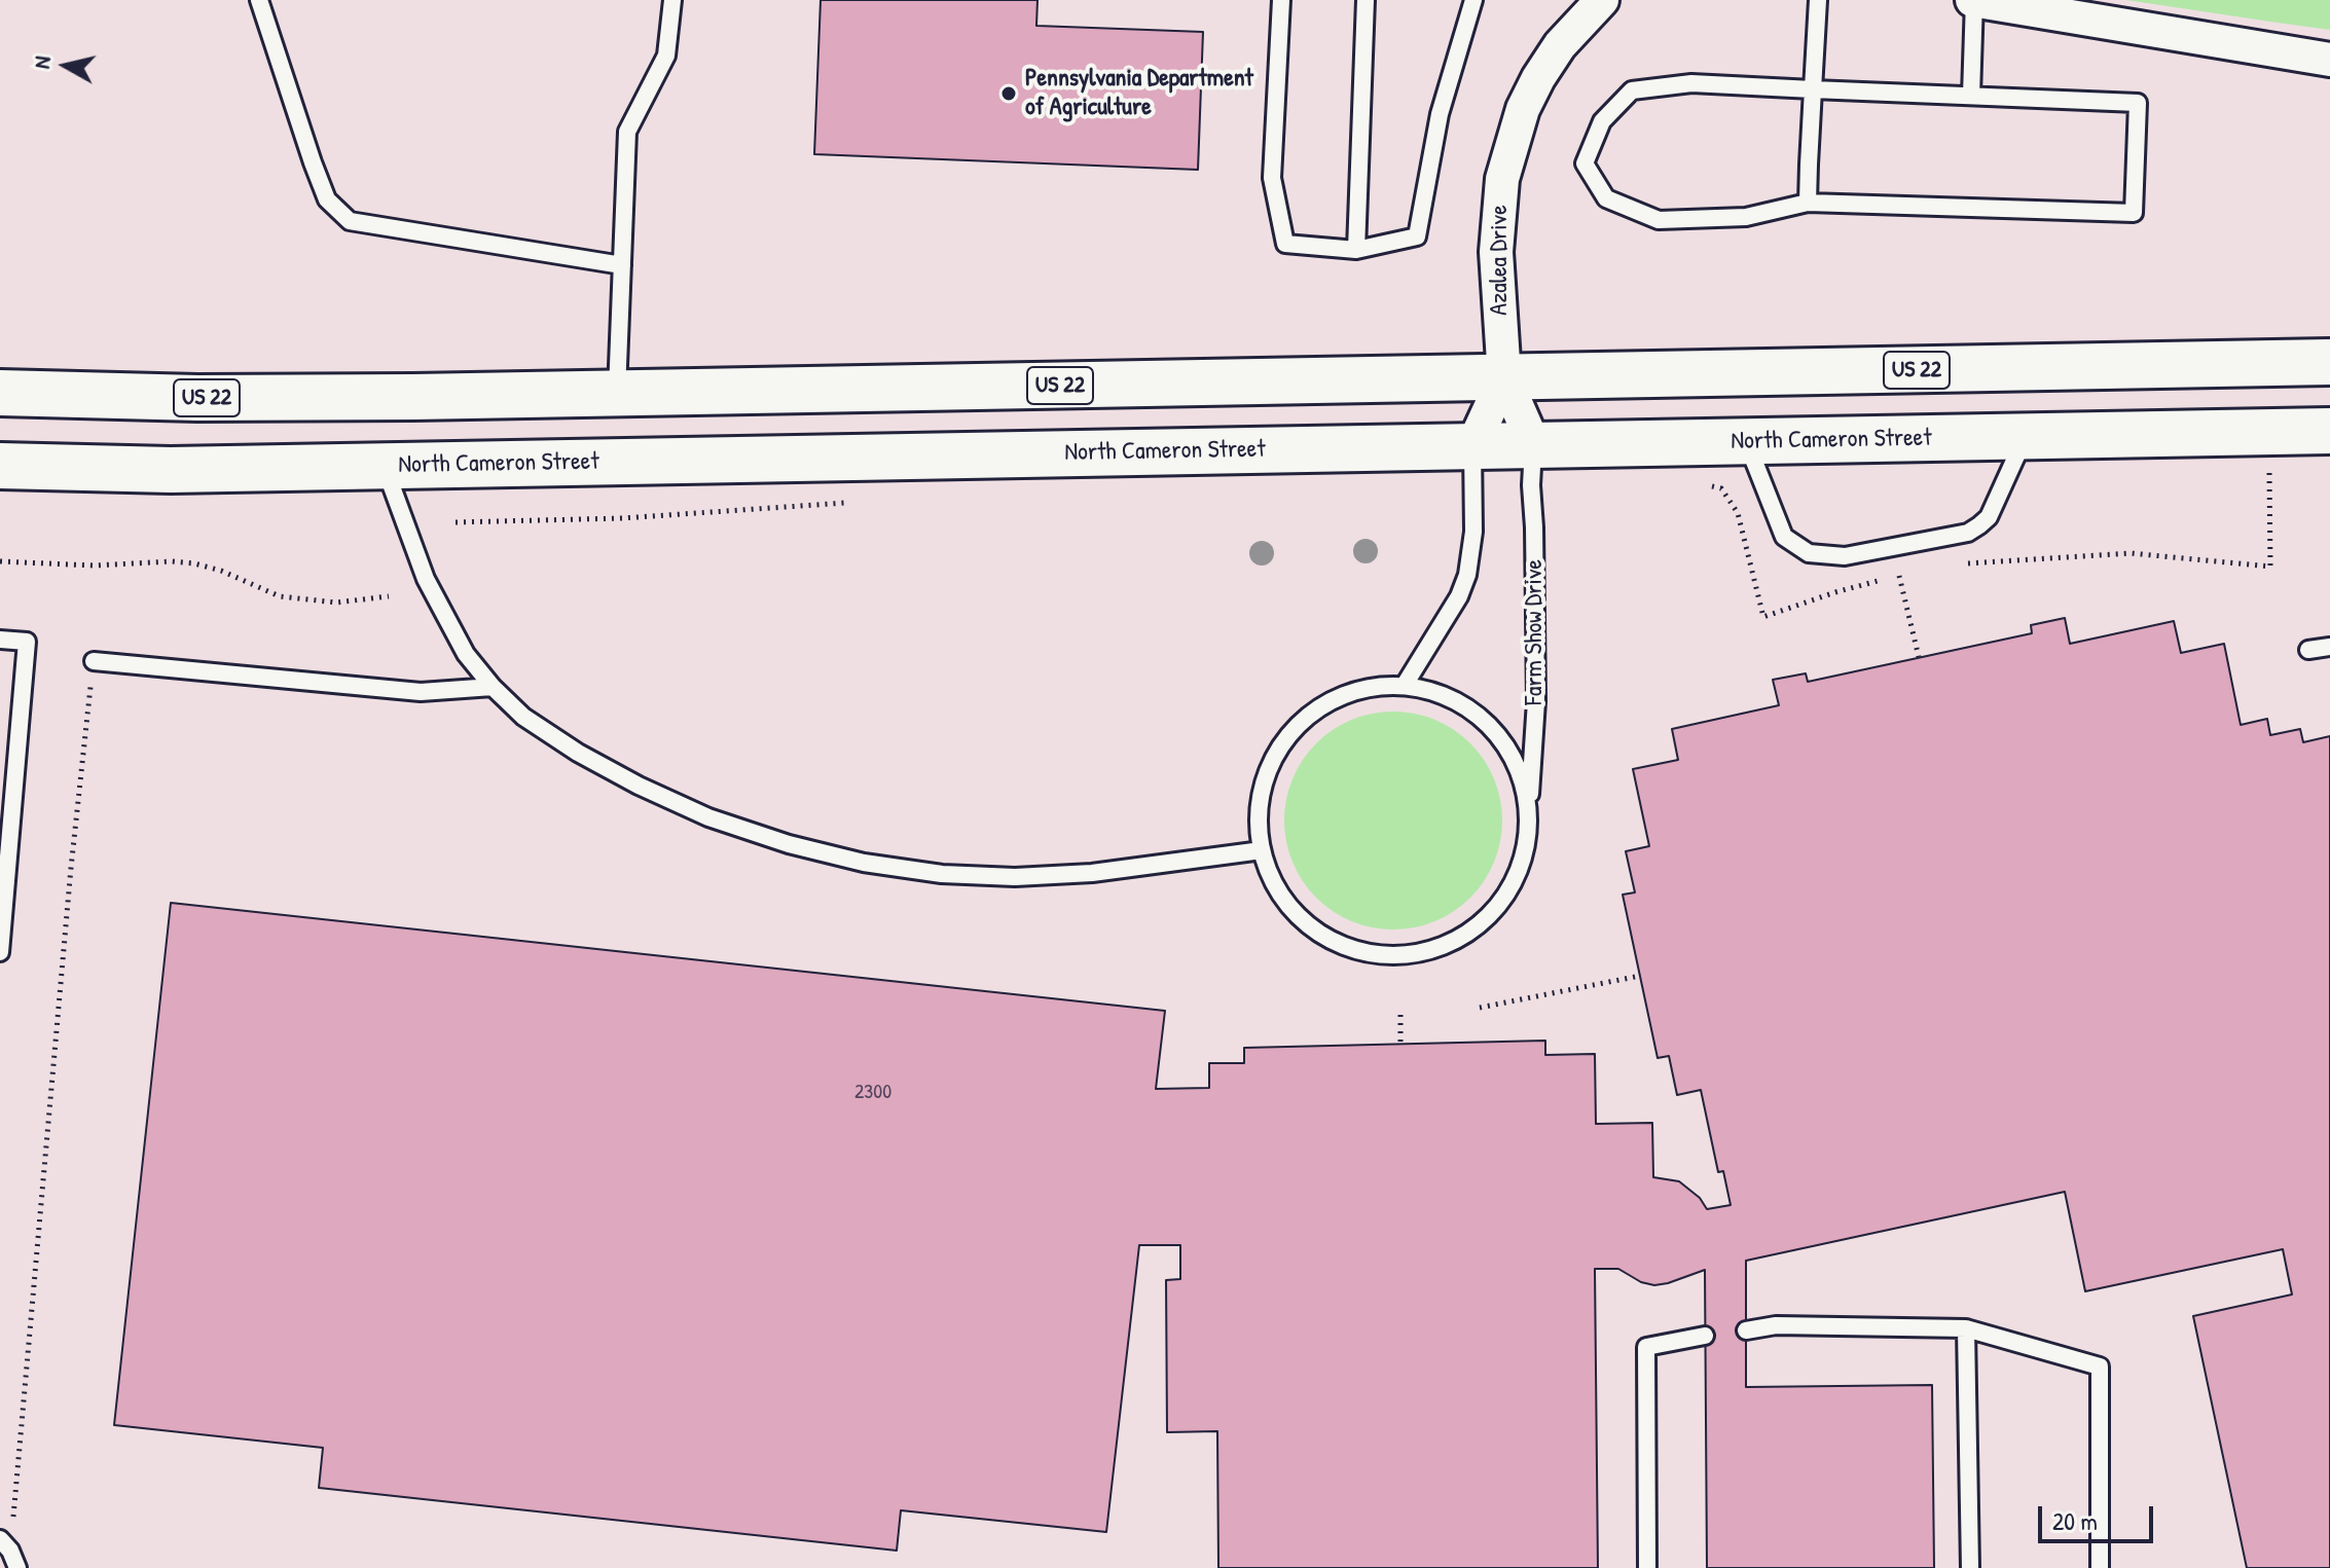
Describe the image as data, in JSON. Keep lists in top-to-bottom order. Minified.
{"streets":{"highway":["US 22","North Cameron Street"],"street":["Azalea Drive"],"lane":["Farm Show Drive"]},"crossings":[["Azalea Drive","US 22"],["Azalea Drive","North Cameron Street"],["Azalea Drive","Farm Show Drive"],["North Cameron Street","Farm Show Drive"]],"places":["Pennsylvania Department of Agriculture"],"house_numbers":["2300"],"scale_bar":"20 m","north":"left"}
